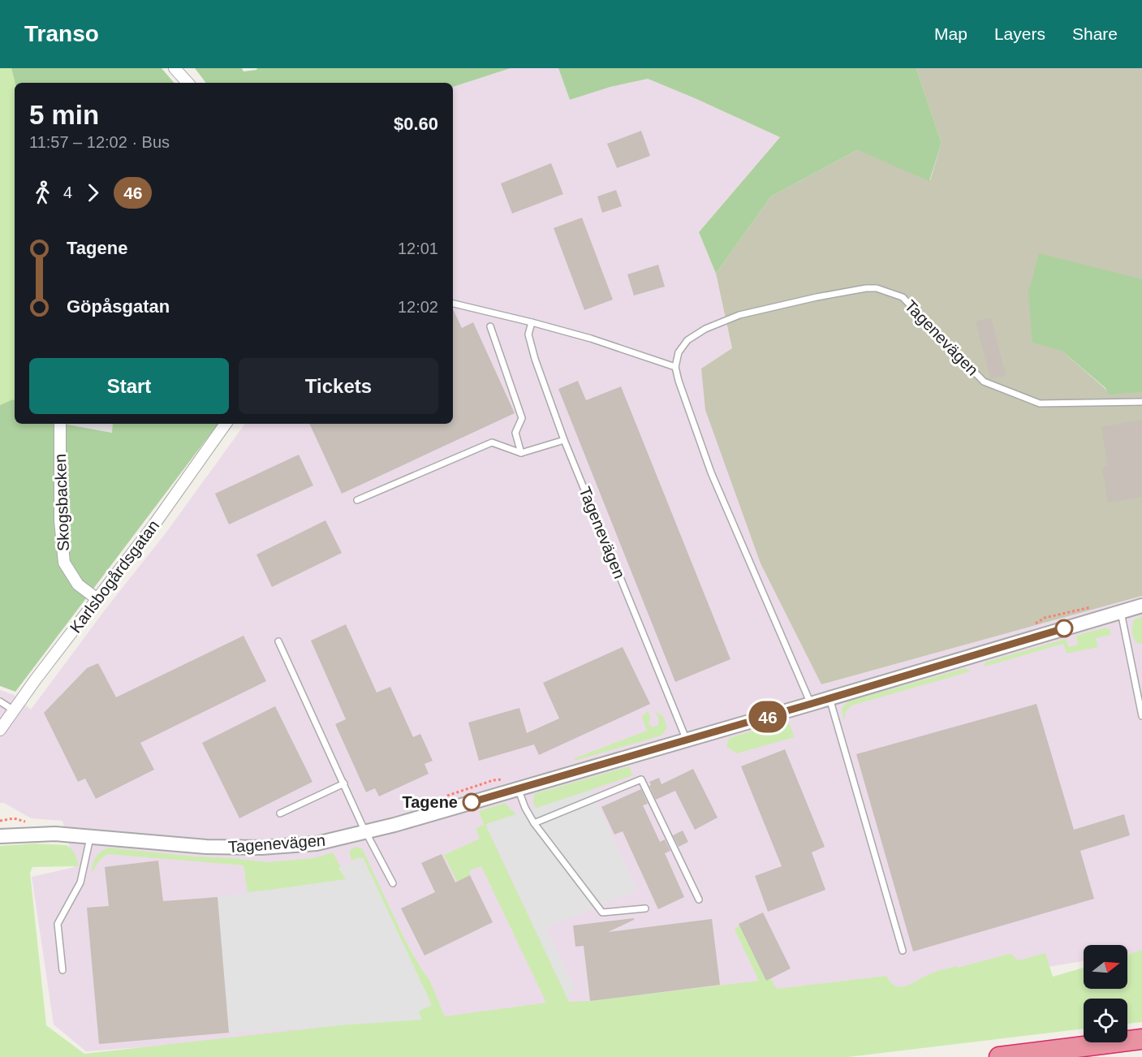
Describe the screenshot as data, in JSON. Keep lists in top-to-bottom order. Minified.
{"streets":{"street":["Tagenevägen","Skogsbacken","Karlsbogårdsgatan"]},"crossings":[["Skogsbacken","Karlsbogårdsgatan"]],"places":["Tagene"],"lines":["bus line 46"],"north":"right","page":{"header":"Transo","nav":["Map","Layers","Share"],"on_map":"46","heading":["5 min","11:57 – 12:02 · Bus","$0.60"],"legs":["4","46"],"list":[{"name":"Tagene","value":"12:01"},{"name":"Göpåsgatan","value":"12:02"}],"buttons":["Start","Tickets"]}}
